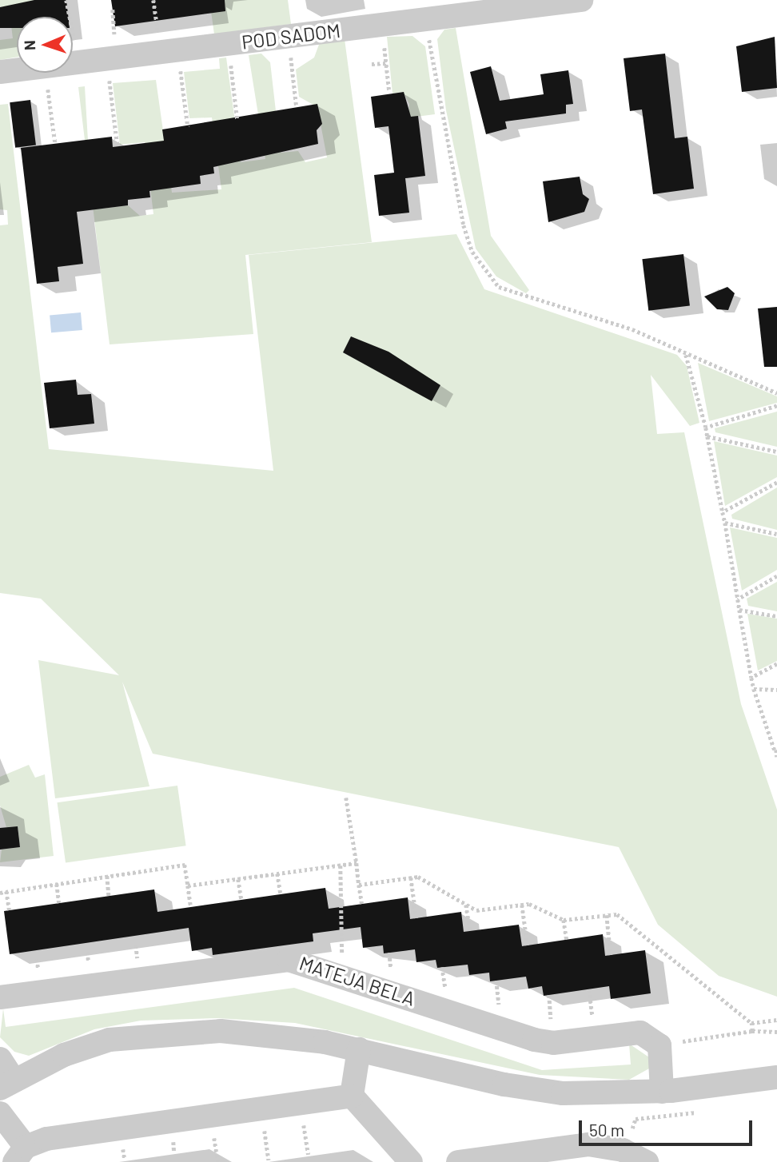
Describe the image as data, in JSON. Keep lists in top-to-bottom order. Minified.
{"streets":{"street":["POD SADOM","MATEJA BELA"]},"scale_bar":"50 m","north":"left"}
